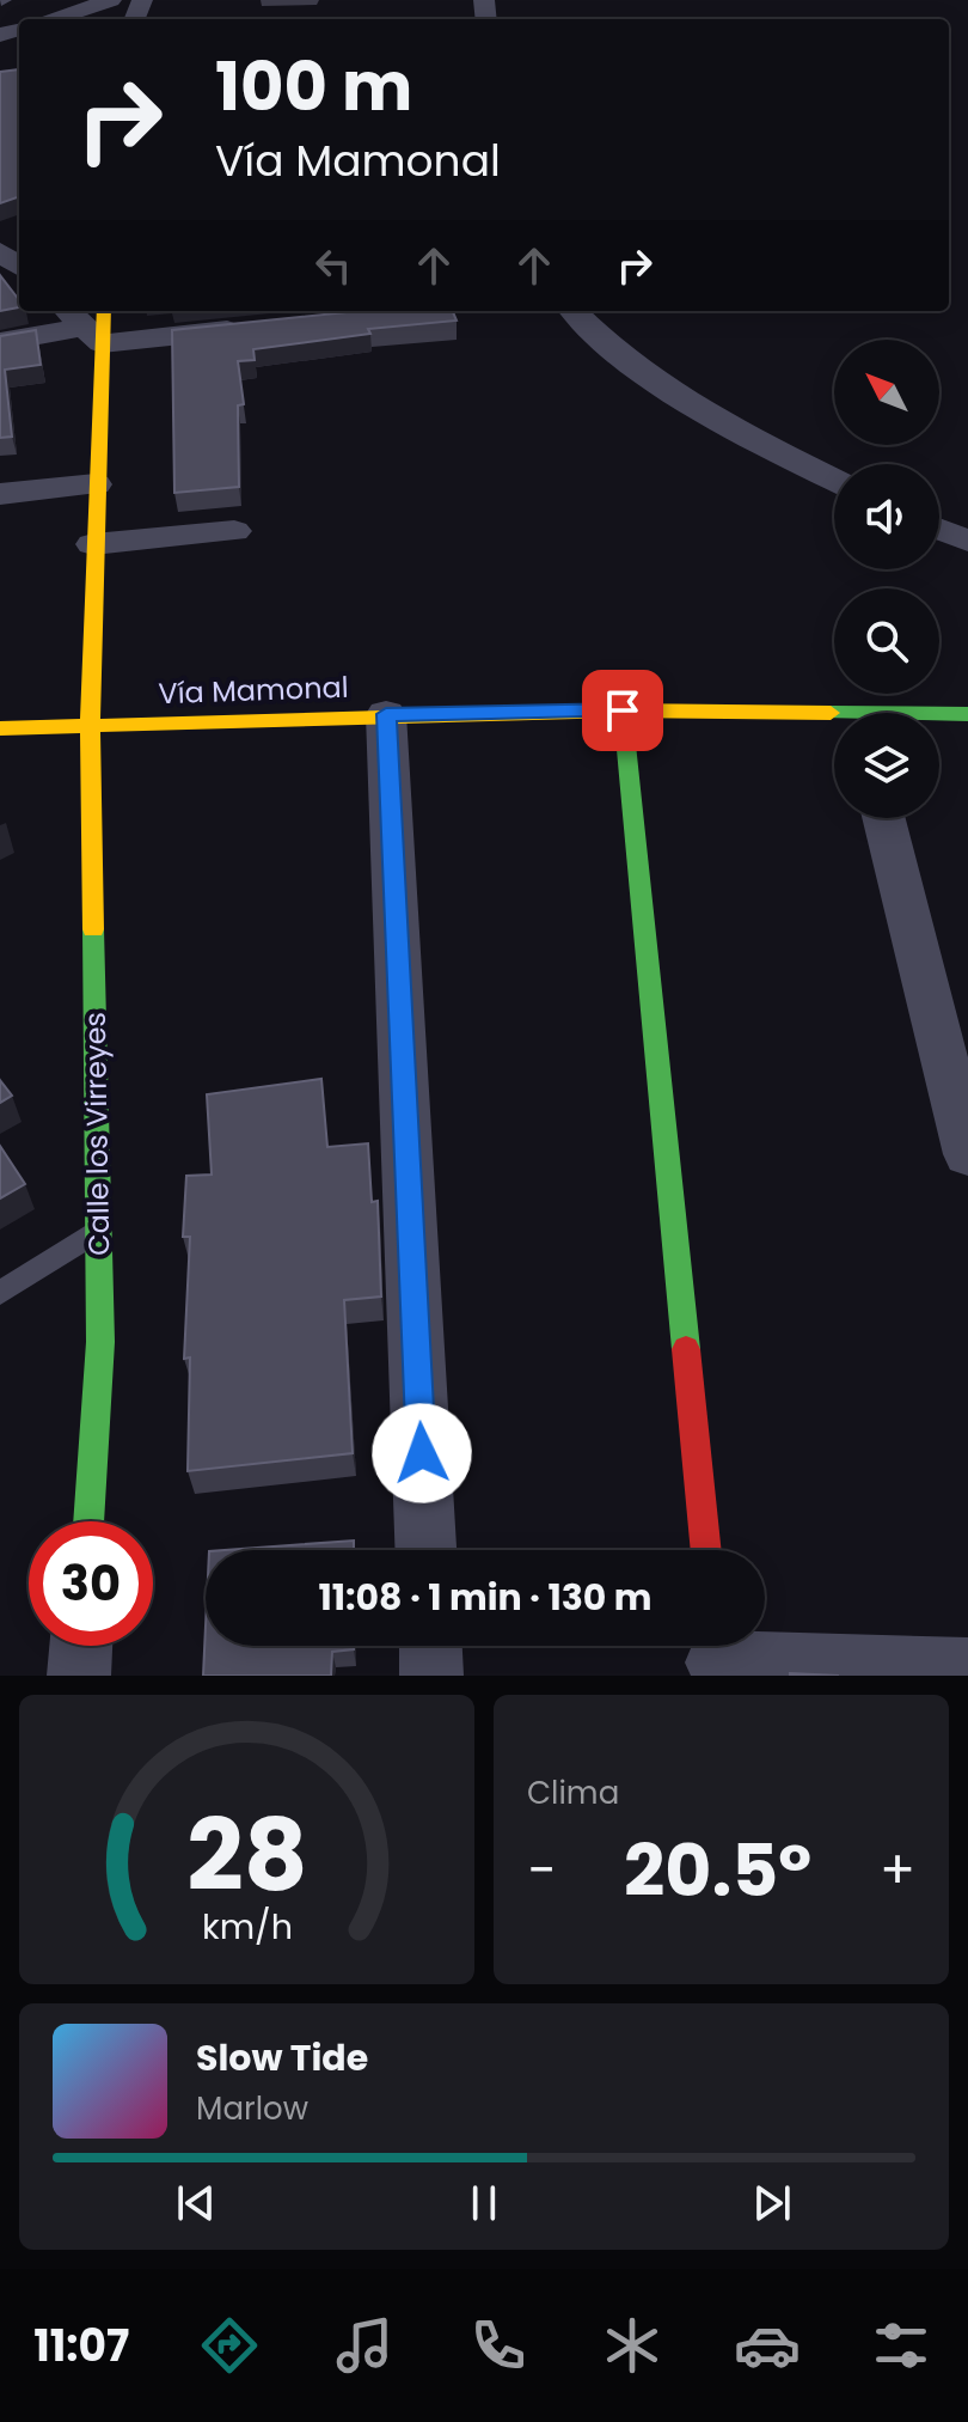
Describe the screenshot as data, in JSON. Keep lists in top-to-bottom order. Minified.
{"streets":{"street":["Vía Mamonal","Calle los Virreyes"]},"crossings":[["Vía Mamonal","Calle los Virreyes"]],"north":"top left","page":{"turn":["100 m","Vía Mamonal"],"limit":"30","trip":"11:08 · 1 min · 130 m","tile":"Clima","heat":["−","20.5°","+"],"song":["Slow Tide","Marlow"],"tabs":"11:07","gauge":["28","km/h"]}}
